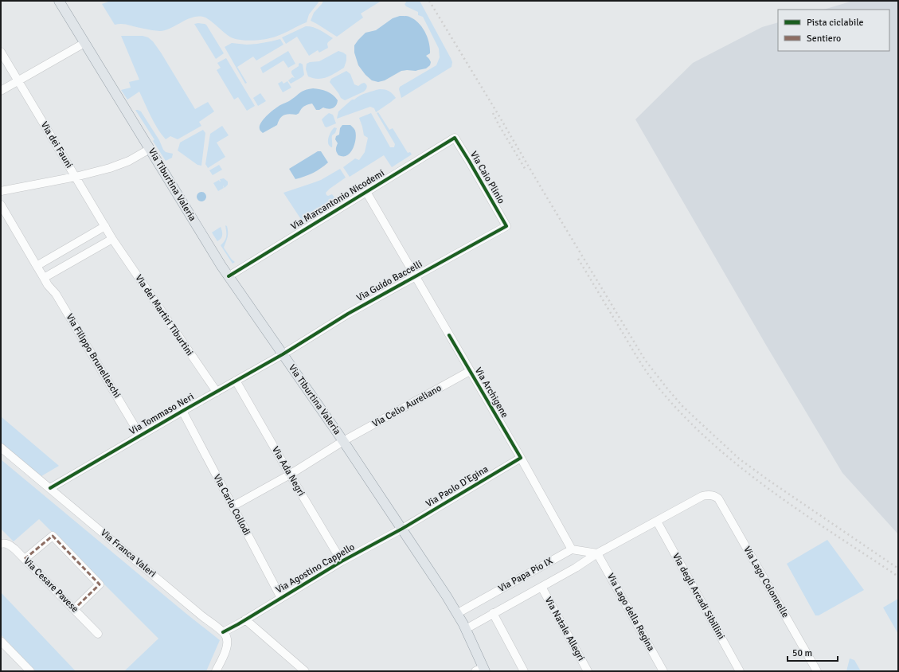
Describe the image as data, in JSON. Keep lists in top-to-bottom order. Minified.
{"streets":{"main road":["Via Tiburtina Valeria"],"street":["Via dei Fauni","Via Caio Plinio","Via Marcantonio Nicodemi","Via Guido Baccelli","Via dei Martiri Tiburtini","Via Filippo Brunelleschi","Via Archigene","Via Celio Aureliano","Via Tommaso Neri","Via Ada Negri","Via Paolo D'Egina","Via Carlo Collodi","Via Franca Valeri","Via Agostino Cappello","Via Papa Pio IX","Via Lago Colonnelle","Via Cesare Pavese","Via degli Arcadi Sibillini","Via Lago della Regina","Via Natale Allegri"]},"crossings":[["Via dei Fauni","Via dei Martiri Tiburtini"],["Via Caio Plinio","Via Marcantonio Nicodemi"],["Via Caio Plinio","Via Guido Baccelli"],["Via Tiburtina Valeria","Via Marcantonio Nicodemi"],["Via Tiburtina Valeria","Via Guido Baccelli"],["Via Tiburtina Valeria","Via Celio Aureliano"],["Via Tiburtina Valeria","Via Tommaso Neri"],["Via Tiburtina Valeria","Via Paolo D'Egina"],["Via Tiburtina Valeria","Via Agostino Cappello"],["Via Tiburtina Valeria","Via Papa Pio IX"],["Via Marcantonio Nicodemi","Via Archigene"],["Via Guido Baccelli","Via Archigene"],["Via Guido Baccelli","Via Tommaso Neri"],["Via dei Martiri Tiburtini","Via Tommaso Neri"],["Via Filippo Brunelleschi","Via Tommaso Neri"],["Via Archigene","Via Celio Aureliano"],["Via Archigene","Via Paolo D'Egina"],["Via Archigene","Via Papa Pio IX"],["Via Celio Aureliano","Via Ada Negri"],["Via Celio Aureliano","Via Carlo Collodi"],["Via Tommaso Neri","Via Ada Negri"],["Via Tommaso Neri","Via Carlo Collodi"],["Via Tommaso Neri","Via Franca Valeri"],["Via Ada Negri","Via Agostino Cappello"],["Via Paolo D'Egina","Via Agostino Cappello"],["Via Carlo Collodi","Via Agostino Cappello"],["Via Franca Valeri","Via Agostino Cappello"],["Via Papa Pio IX","Via Lago Colonnelle"],["Via Papa Pio IX","Via degli Arcadi Sibillini"],["Via Papa Pio IX","Via Lago della Regina"],["Via Papa Pio IX","Via Natale Allegri"]],"legend":["Pista ciclabile","Sentiero"],"scale_bar":"50 m"}
